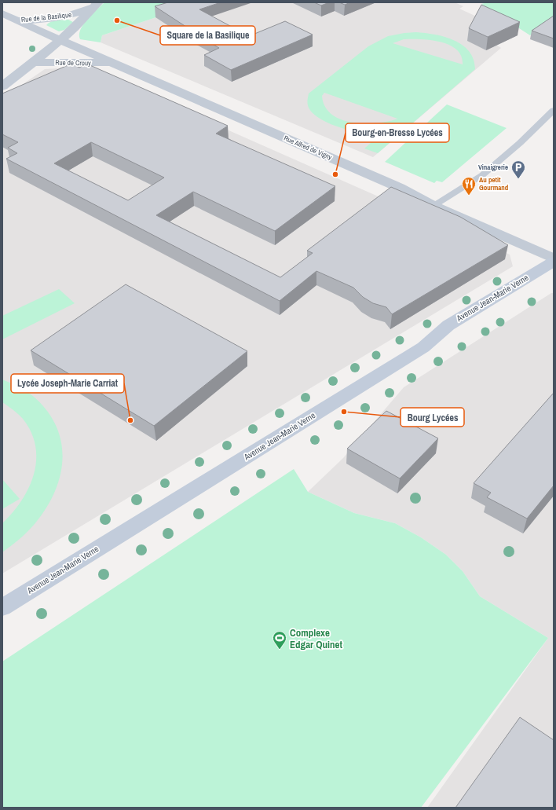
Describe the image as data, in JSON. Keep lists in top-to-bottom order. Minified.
{"streets":{"street":["Rue de la Basilique","Rue de Crouy","Rue Alfred de Vigny","Avenue Jean-Marie Verne"]},"crossings":[["Rue de la Basilique","Rue de Crouy"],["Rue de la Basilique","Rue Alfred de Vigny"],["Rue de Crouy","Rue Alfred de Vigny"]],"places":{"other":["Square de la Basilique","Bourg-en-Bresse Lycées","Bourg Lycées","Lycée Joseph-Marie Carriat"],"parking":["Vinaigrerie"],"restaurant":["Au petit Gourmand"],"sports":["Complexe Edgar Quinet"]}}
